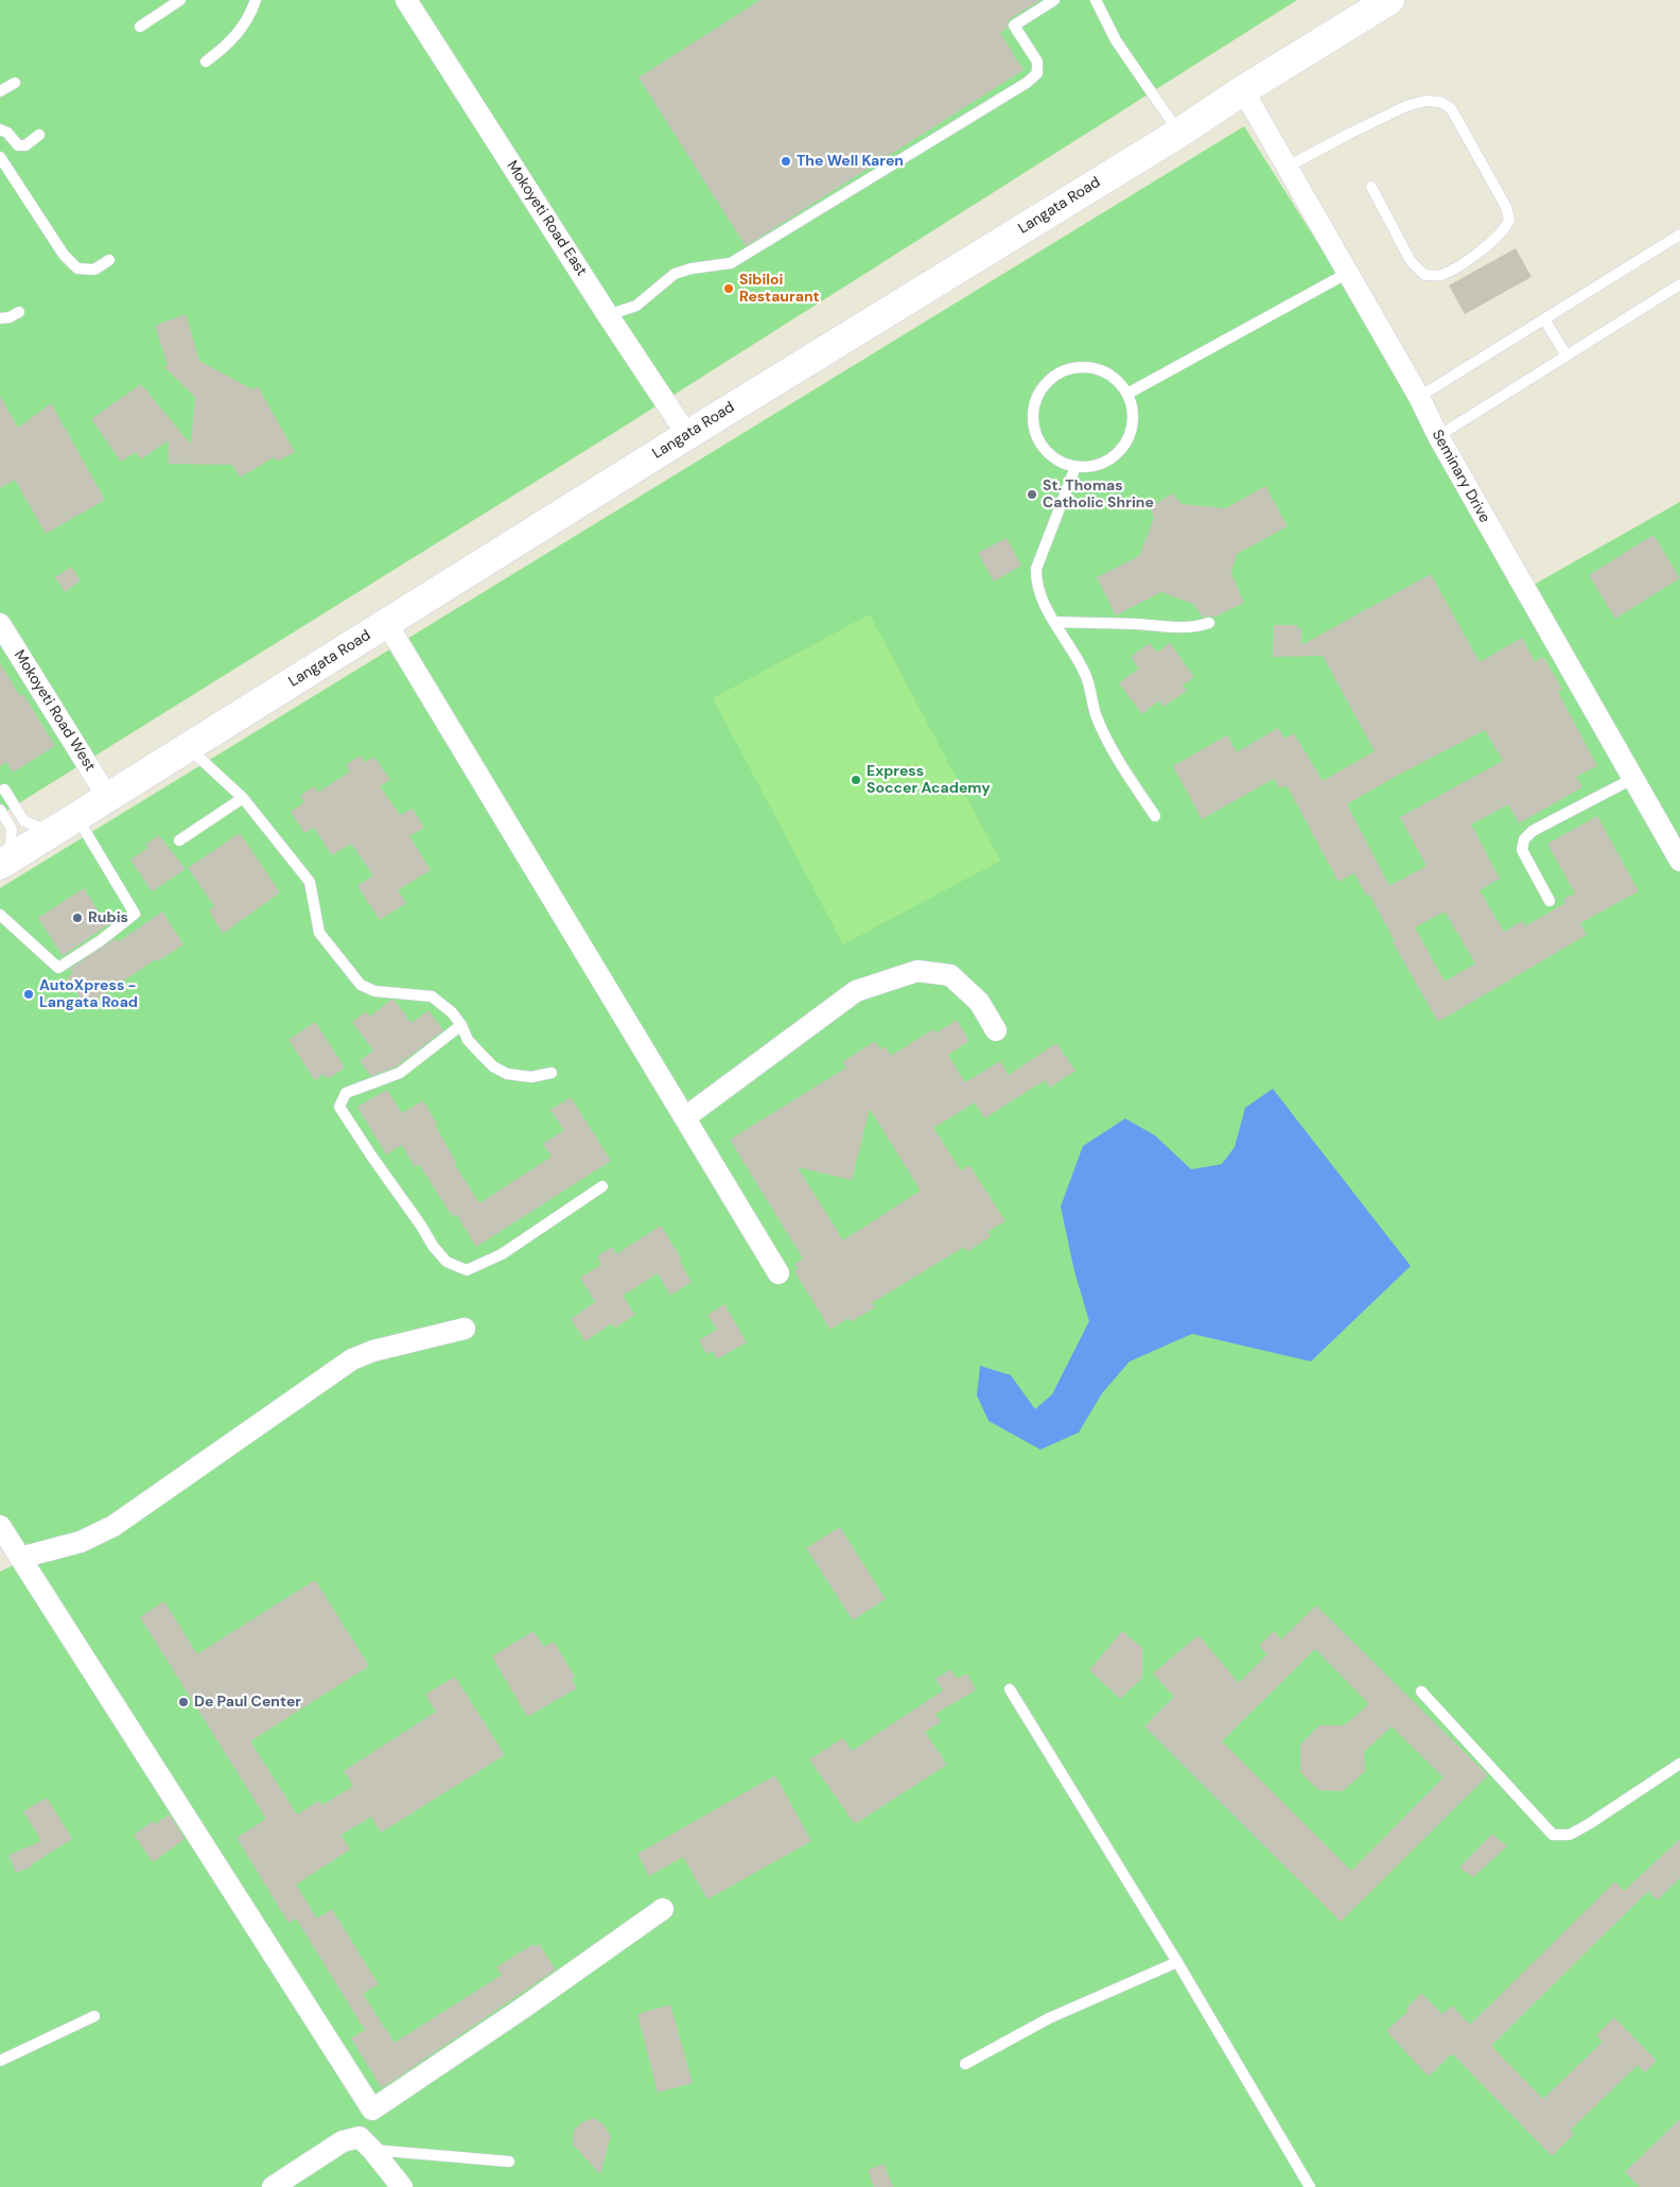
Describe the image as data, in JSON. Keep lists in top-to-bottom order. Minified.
{"streets":{"main road":["Langata Road"],"street":["Mokoyeti Road East","Seminary Drive","Mokoyeti Road West"]},"crossings":[["Langata Road","Mokoyeti Road East"],["Langata Road","Seminary Drive"],["Langata Road","Mokoyeti Road West"]],"places":["The Well Karen","Sibiloi Restaurant","St. Thomas Catholic Shrine","Express Soccer Academy","Rubis","AutoXpress - Langata Road","De Paul Center"]}
